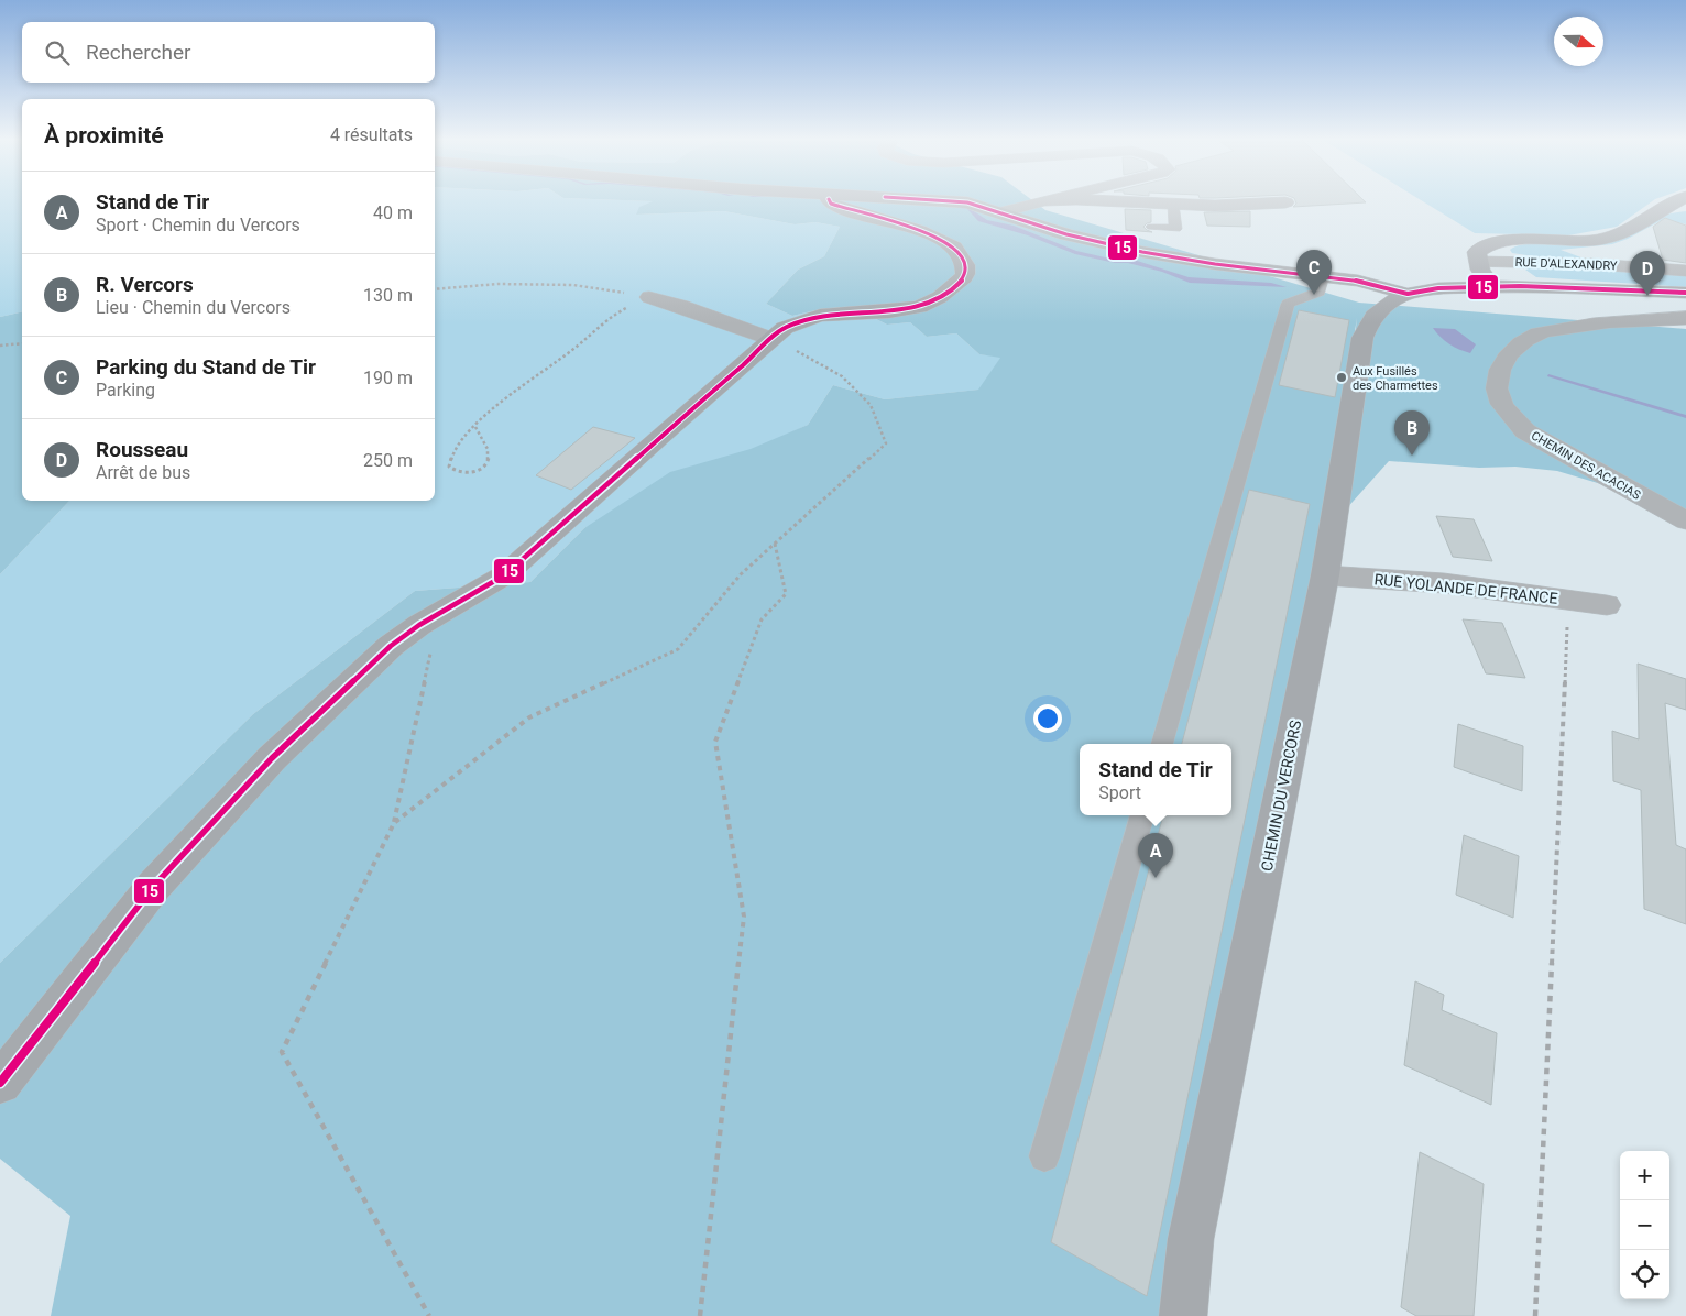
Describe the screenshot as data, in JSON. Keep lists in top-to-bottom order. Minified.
{"streets":{"street":["RUE D'ALEXANDRY","CHEMIN DES ACACIAS","RUE YOLANDE DE FRANCE","CHEMIN DU VERCORS"]},"crossings":[["RUE YOLANDE DE FRANCE","CHEMIN DU VERCORS"]],"places":["Aux Fusillés des Charmettes"],"lines":["transit line 15"],"north":"right","page":{"search":"Rechercher","heading":["À proximité","4 résultats"],"list":[{"mark":"A","name":"Stand de Tir","note":"Sport · Chemin du Vercors","value":"40 m"},{"mark":"B","name":"R. Vercors","note":"Lieu · Chemin du Vercors","value":"130 m"},{"mark":"C","name":"Parking du Stand de Tir","note":"Parking","value":"190 m"},{"mark":"D","name":"Rousseau","note":"Arrêt de bus","value":"250 m"}],"pins":["C","D","B","A"],"popup":["Stand de Tir","Sport"],"map_buttons":["+","−"]}}
